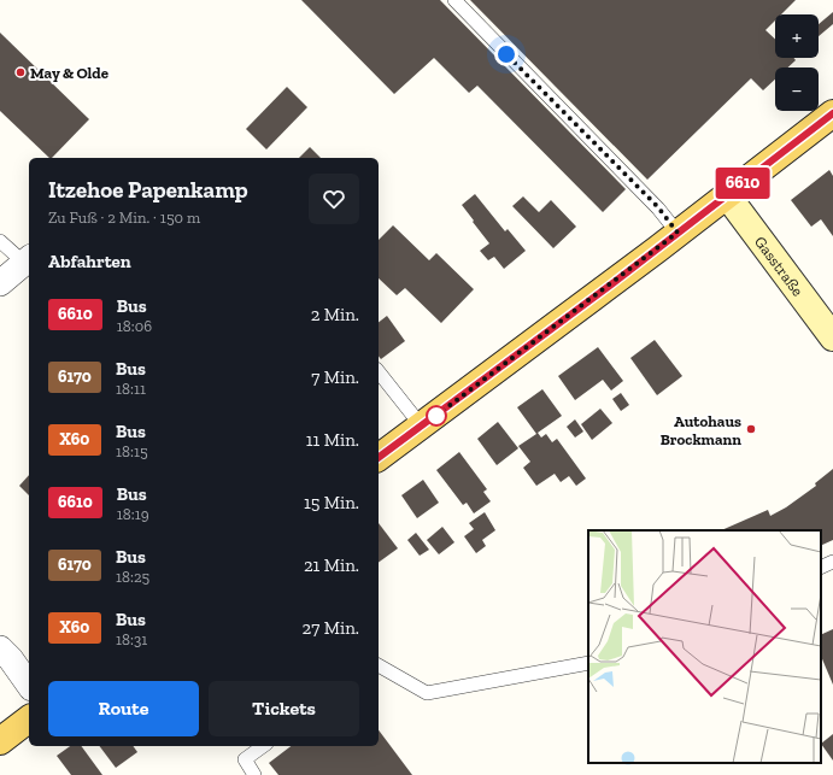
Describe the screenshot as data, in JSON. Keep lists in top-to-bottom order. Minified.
{"streets":{"street":["Gasstraße"]},"places":["May & Olde","Autohaus Brockmann"],"lines":["bus line 6610"],"page":{"on_map":"6610","map_buttons":["+","−"],"heading":[["Itzehoe Papenkamp","Zu Fuß · 2 Min. · 150 m"],"Abfahrten"],"list":[{"mark":"6610","name":"Bus","note":"18:06","value":"2 Min."},{"mark":"6170","name":"Bus","note":"18:11","value":"7 Min."},{"mark":"X60","name":"Bus","note":"18:15","value":"11 Min."},{"mark":"6610","name":"Bus","note":"18:19","value":"15 Min."},{"mark":"6170","name":"Bus","note":"18:25","value":"21 Min."},{"mark":"X60","name":"Bus","note":"18:31","value":"27 Min."}],"buttons":["Route","Tickets"]}}
